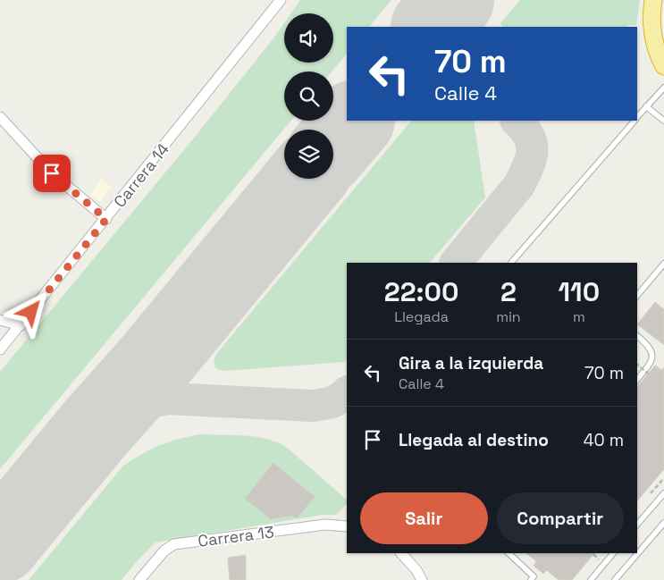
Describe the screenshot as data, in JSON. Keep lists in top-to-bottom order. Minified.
{"streets":{"street":["Carrera 14","Carrera 13"]},"page":{"turn":["70 m","Calle 4"],"eta":["22:00","Llegada","2","min","110","m"],"list":[{"name":"Gira a la izquierda","note":"Calle 4","value":"70 m"},{"name":"Llegada al destino","value":"40 m"}],"buttons":["Salir","Compartir"]}}
